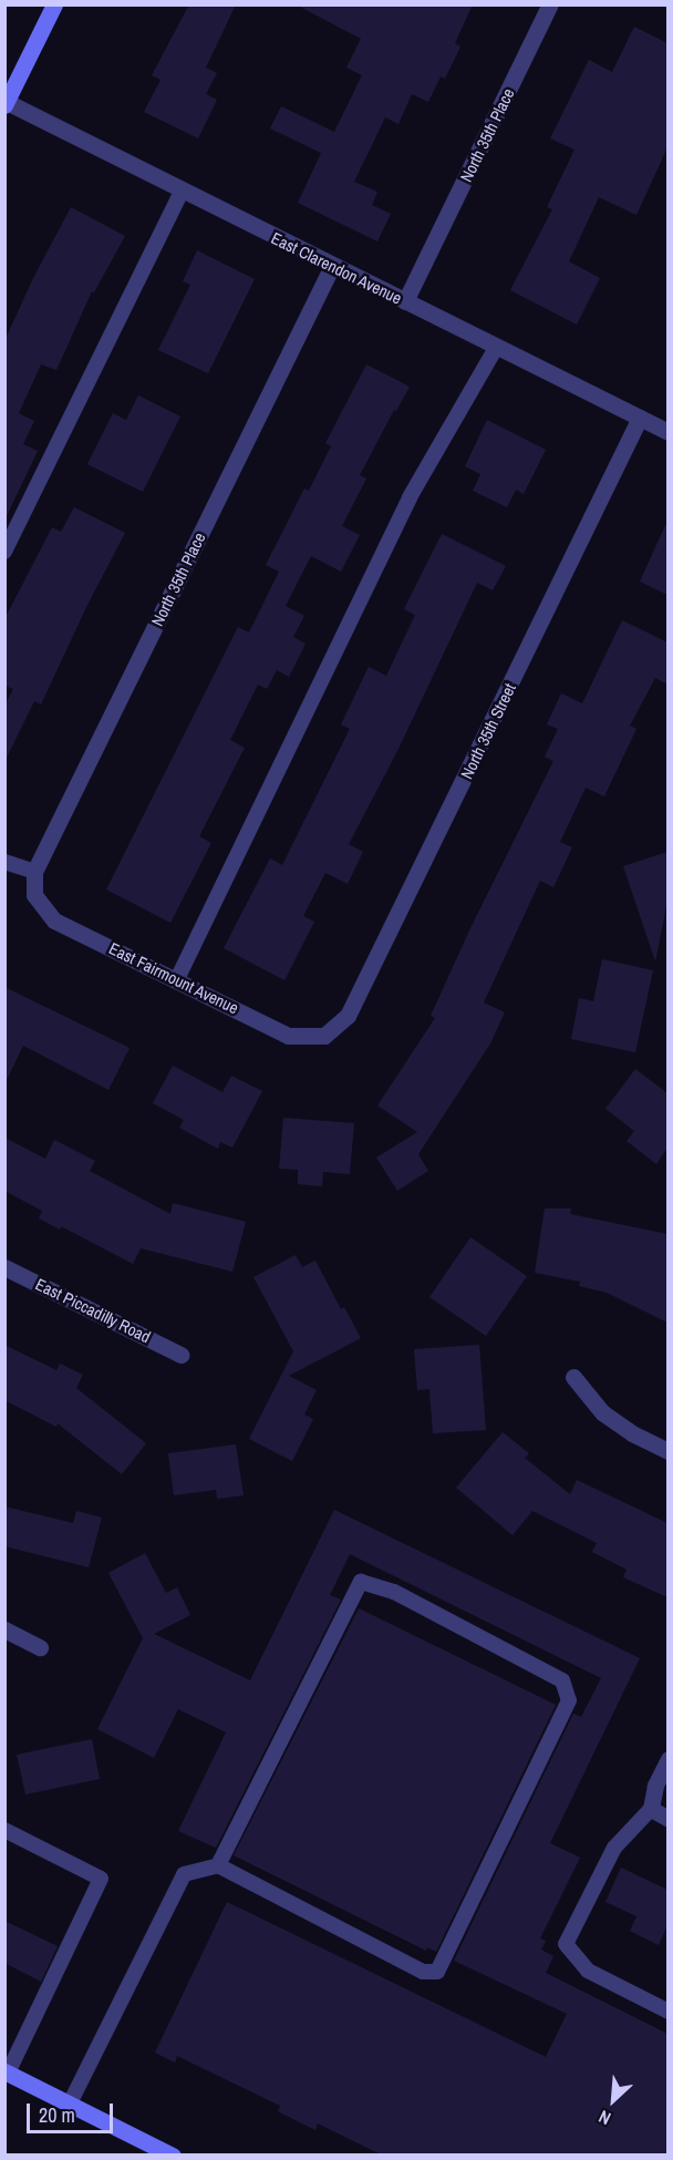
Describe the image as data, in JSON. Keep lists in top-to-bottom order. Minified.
{"streets":{"street":["North 35th Place","East Clarendon Avenue","North 35th Street","East Fairmount Avenue","East Piccadilly Road"]},"crossings":[["North 35th Place","East Clarendon Avenue"],["North 35th Place","East Fairmount Avenue"],["East Clarendon Avenue","North 35th Street"],["North 35th Street","East Fairmount Avenue"]],"scale_bar":"20 m","north":"bottom left"}
